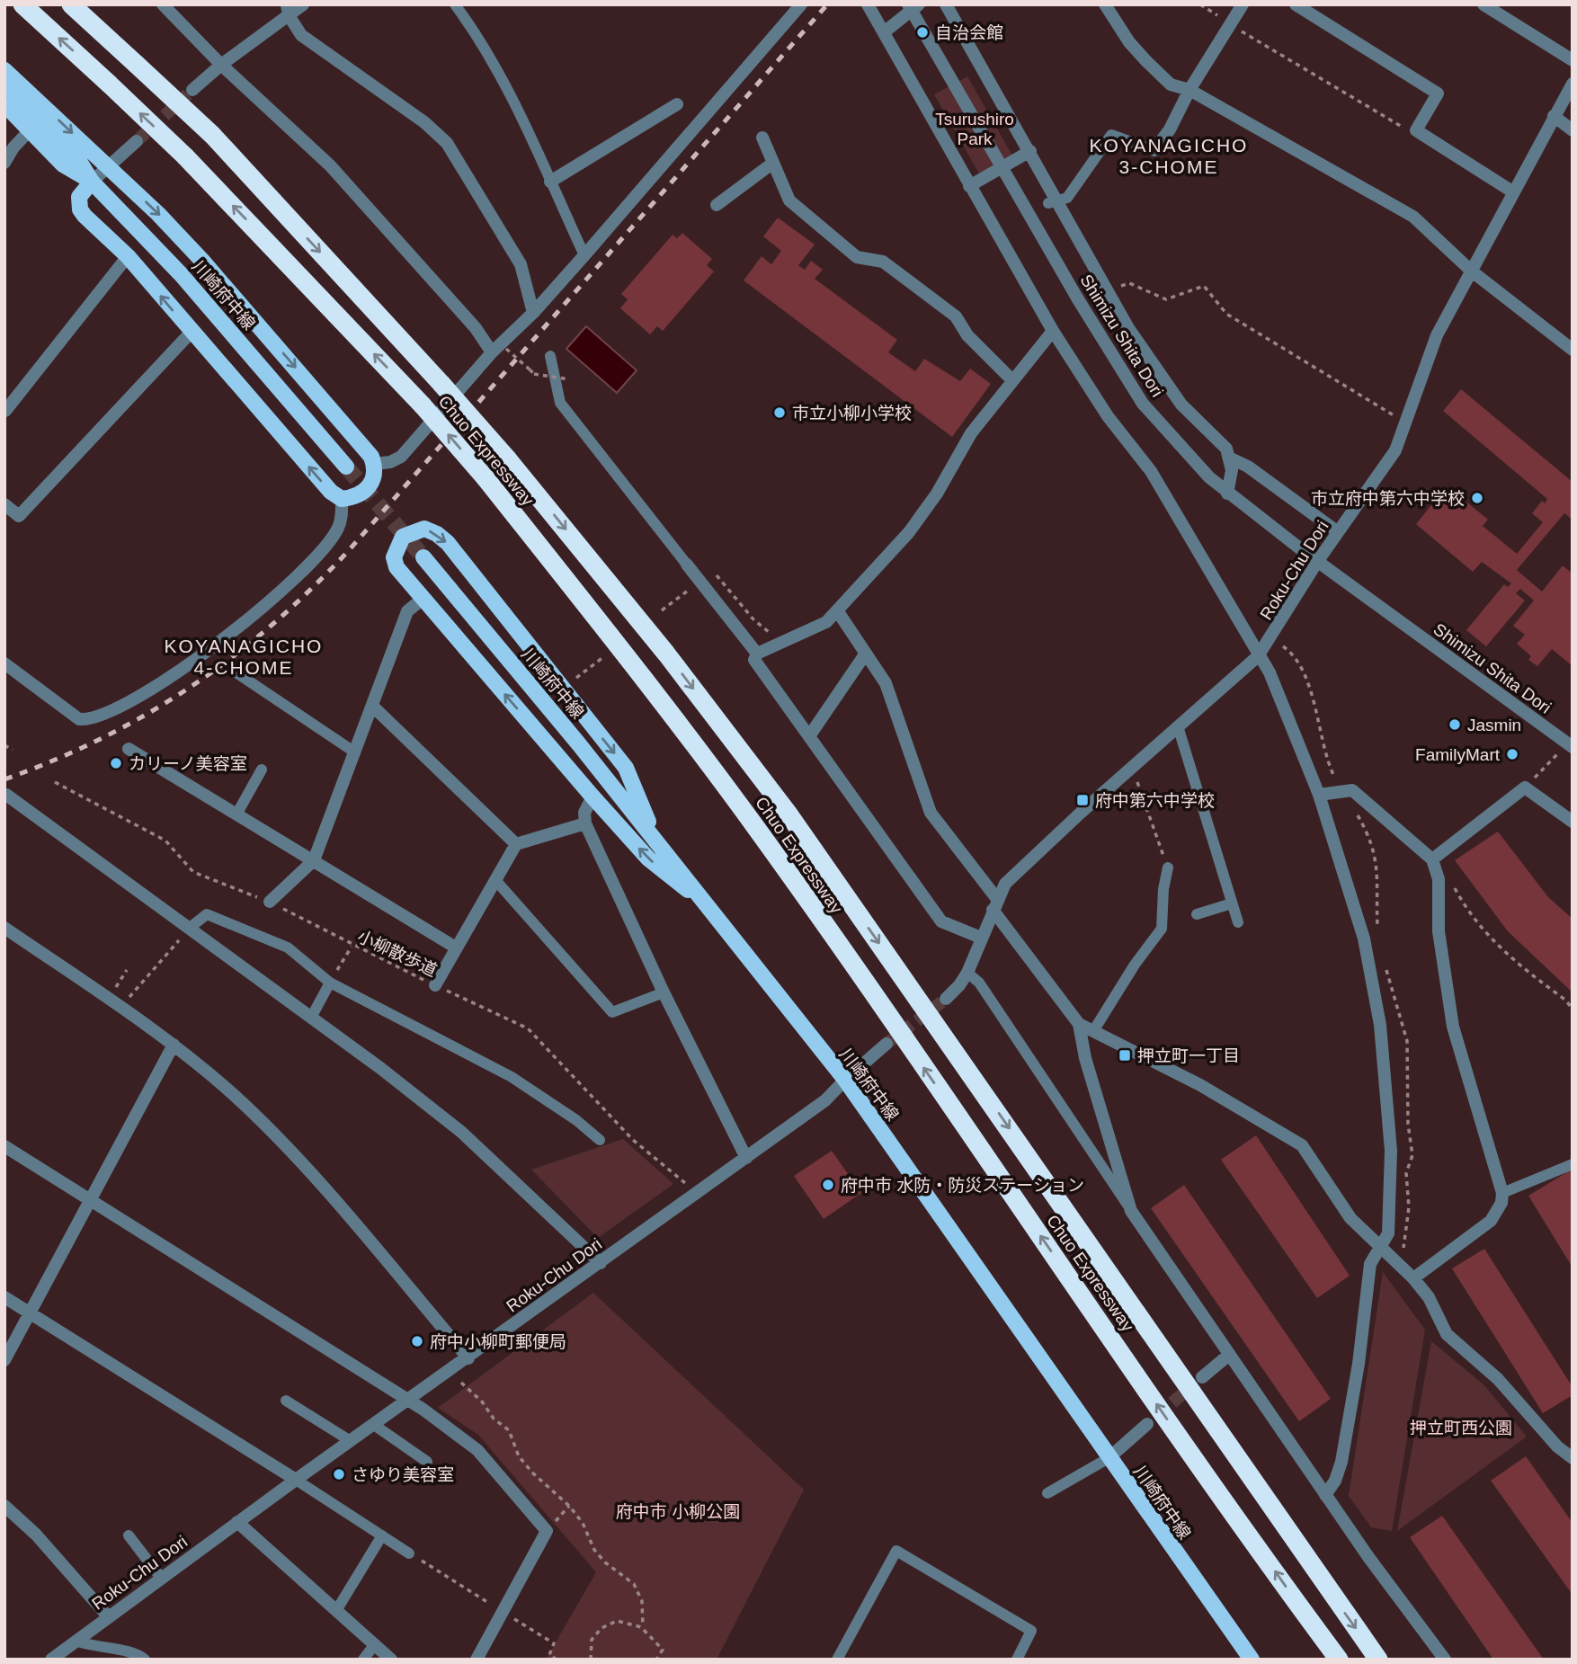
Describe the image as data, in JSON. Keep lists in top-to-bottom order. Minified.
{"streets":{"highway":["Chuo Expressway"],"main road":["川崎府中線"],"street":["Shimizu Shita Dori","Roku-Chu Dori"],"path":["小柳散歩道"]},"crossings":[["川崎府中線","Roku-Chu Dori"],["Shimizu Shita Dori","Roku-Chu Dori"],["Roku-Chu Dori","小柳散歩道"]],"districts":["KOYANAGICHO 3-CHOME","KOYANAGICHO 4-CHOME"],"parks":["Tsurushiro Park","押立町西公園","府中市 小柳公園"],"places":{"other":["自治会館","市立小柳小学校","市立府中第六中学校","Jasmin","FamilyMart","カリーノ美容室","府中市 水防・防災ステーション","府中小柳町郵便局","さゆり美容室"],"transit":["府中第六中学校","押立町一丁目"]}}
